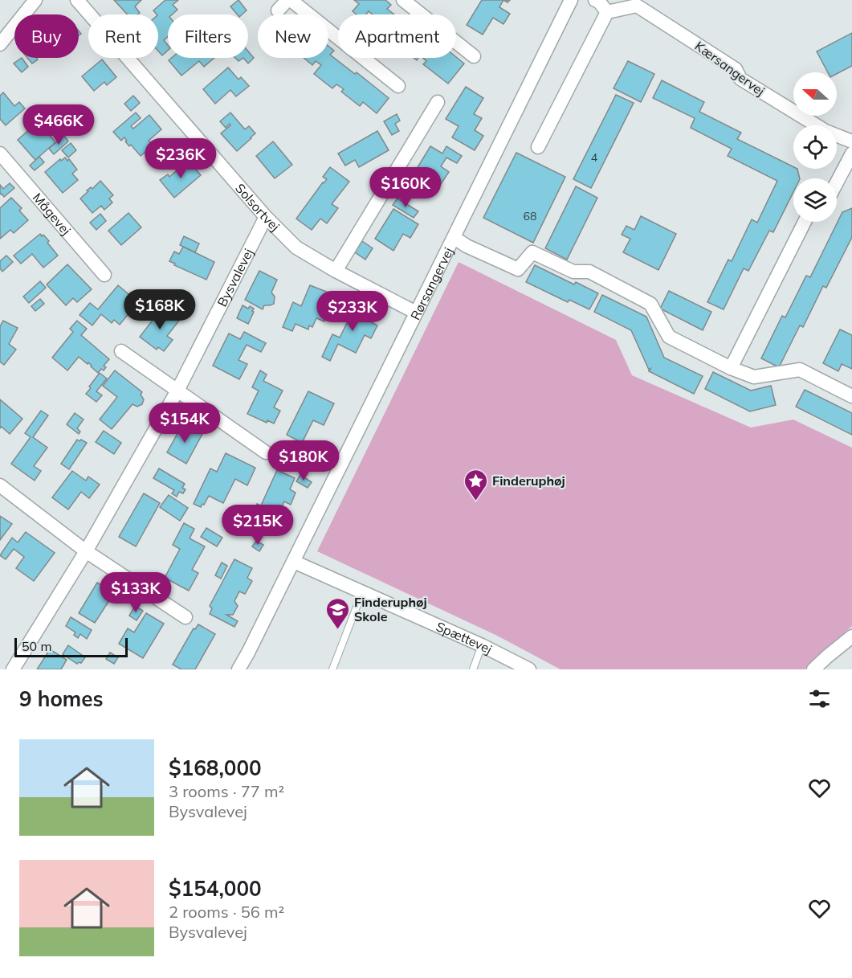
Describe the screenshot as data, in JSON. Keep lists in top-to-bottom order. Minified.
{"streets":{"street":["Kærsangervej","Solsortvej","Mågevej","Bysvalevej","Rørsangervej","Spættevej"]},"crossings":[["Solsortvej","Bysvalevej"],["Solsortvej","Rørsangervej"],["Rørsangervej","Spættevej"]],"places":{"place":["Finderuphøj"],"school or university":["Finderuphøj Skole"]},"house_numbers":["4","68"],"scale_bar":"50 m","north":"left","page":{"chip":["Buy","Rent","Filters","New","Apartment"],"price":["$466K","$236K","$160K","$168K","$233K","$154K","$180K","$215K","$133K"],"scale":"50 m","heading":"9 homes","list":[{"name":"$168,000","note":"3 rooms · 77 m² · Bysvalevej"},{"name":"$154,000","note":"2 rooms · 56 m² · Bysvalevej"}]}}
